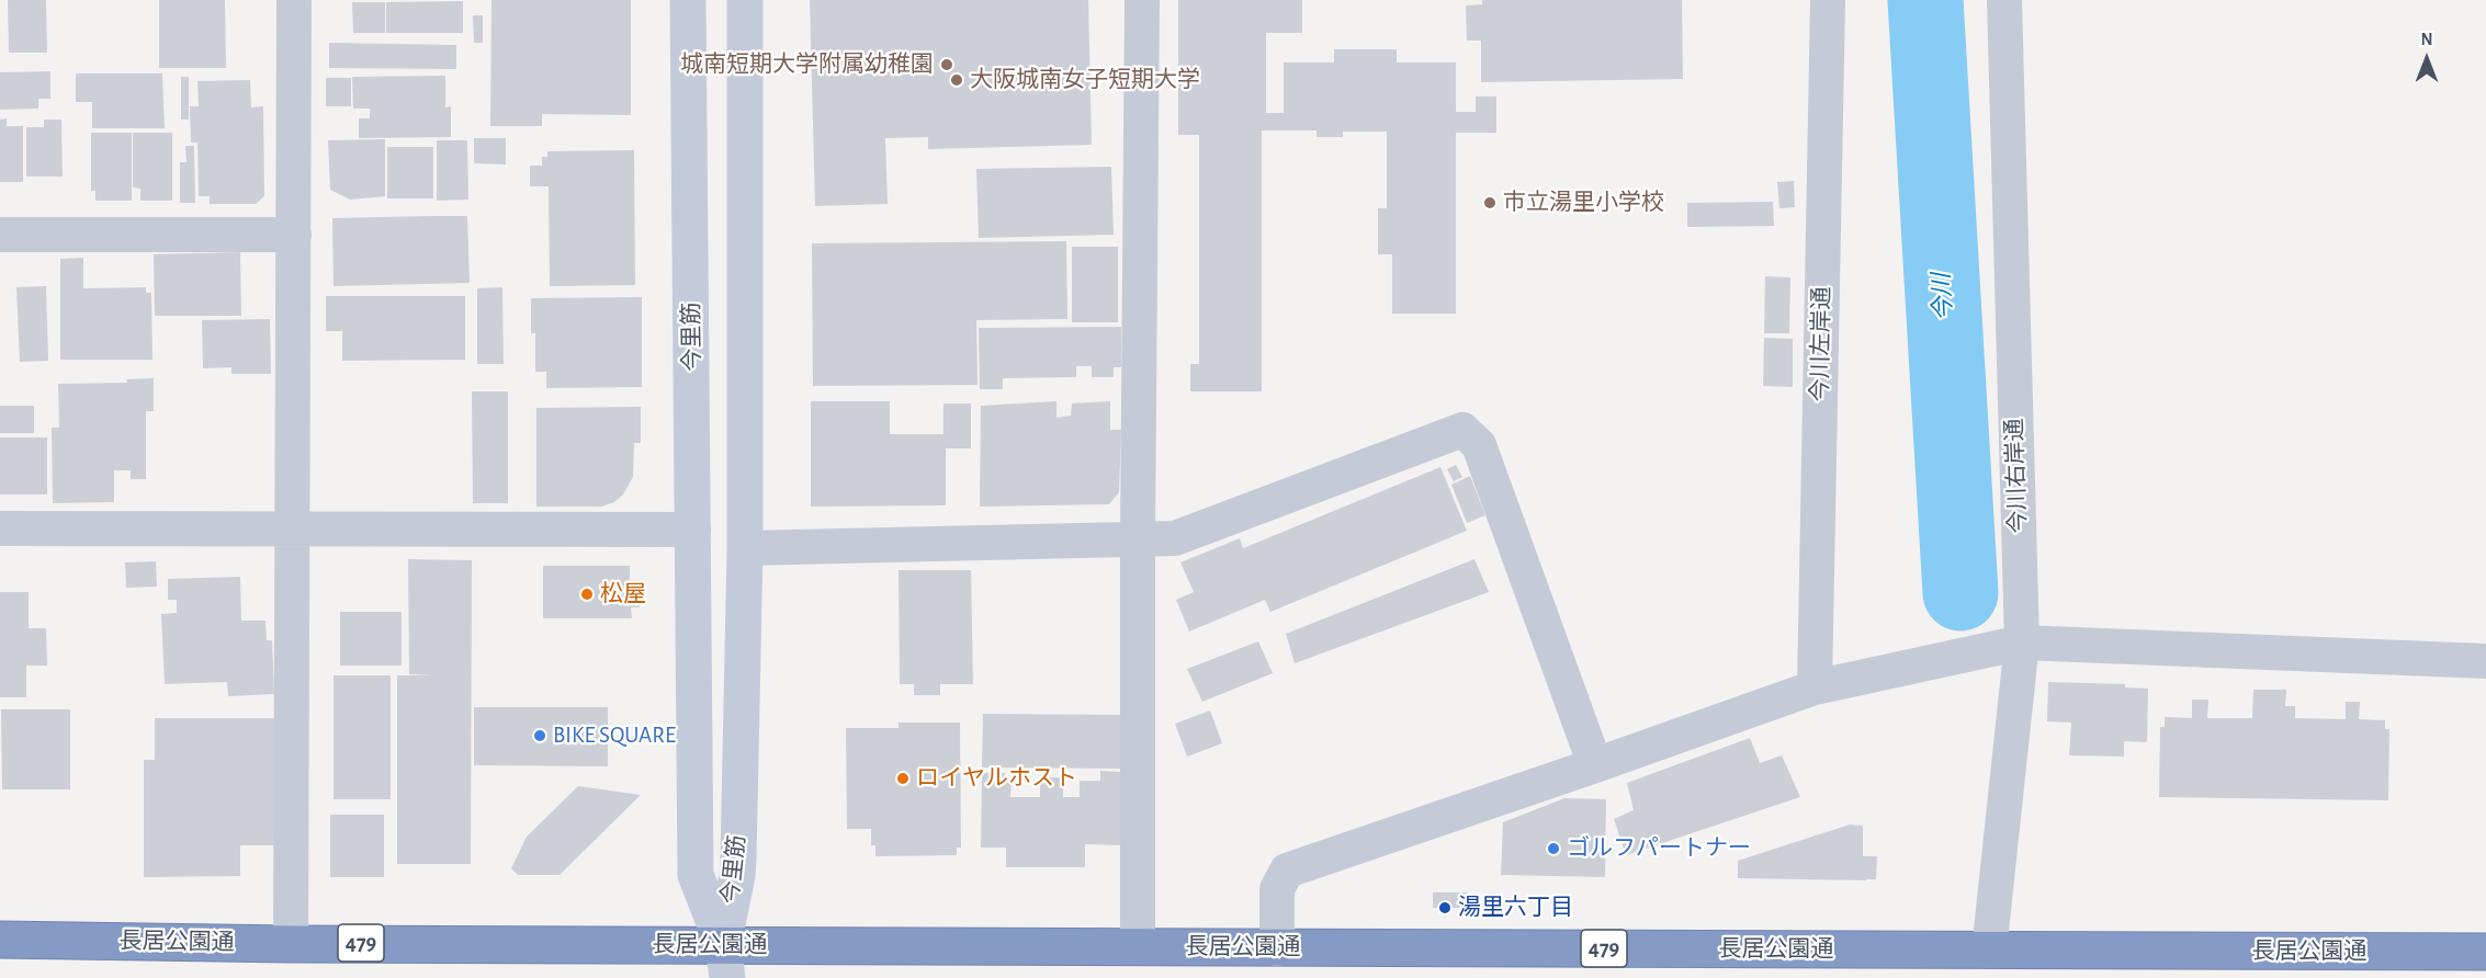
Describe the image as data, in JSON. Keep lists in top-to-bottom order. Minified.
{"streets":{"highway":["長居公園通","479"],"street":["今里筋","今川左岸通","今川右岸通"]},"crossings":[["今里筋","長居公園通"],["今川右岸通","長居公園通"]],"water":["今川"],"places":["城南短期大学附属幼稚園","大阪城南女子短期大学","市立湯里小学校","松屋","BIKE SQUARE","ロイヤルホスト","ゴルフパートナー","湯里六丁目"],"north":"top"}
